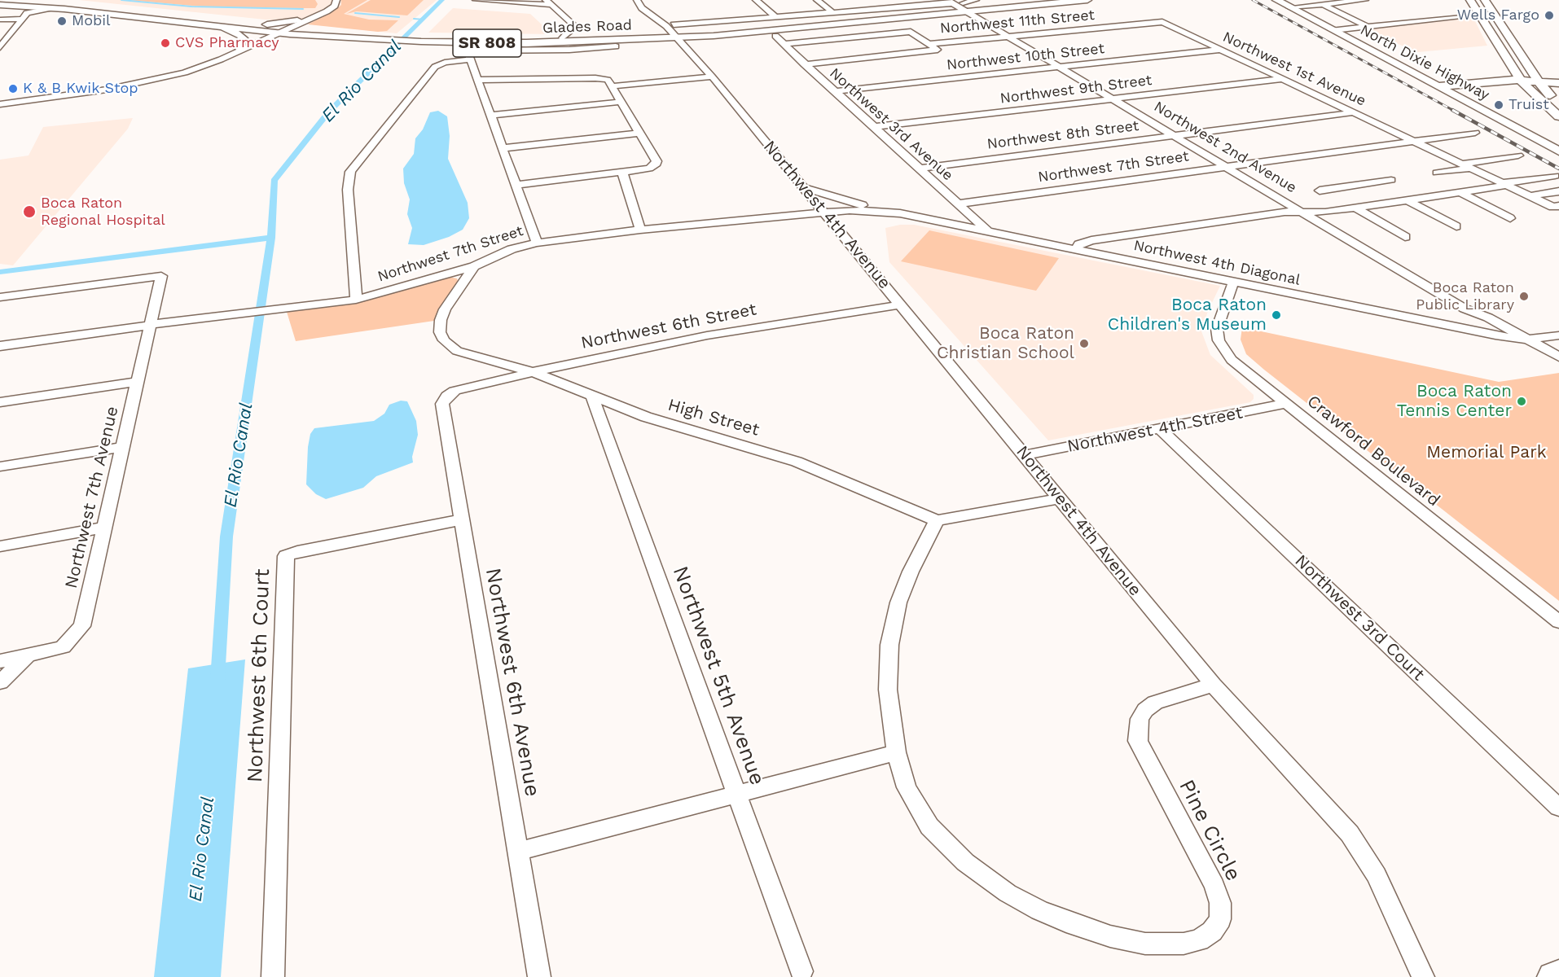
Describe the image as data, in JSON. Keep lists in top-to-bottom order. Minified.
{"streets":{"main road":["Glades Road","SR 808","North Dixie Highway"],"street":["Northwest 11th Street","Northwest 10th Street","Northwest 1st Avenue","Northwest 9th Street","Northwest 3rd Avenue","Northwest 8th Street","Northwest 2nd Avenue","Northwest 7th Street","Northwest 4th Avenue","Northwest 4th Diagonal","Northwest 6th Street","High Street","Northwest 4th Street","Crawford Boulevard","Northwest 7th Avenue","Northwest 3rd Court","Northwest 6th Court","Northwest 5th Avenue","Northwest 6th Avenue","Pine Circle"]},"crossings":[["Northwest 11th Street","Northwest 1st Avenue"],["Northwest 11th Street","Northwest 3rd Avenue"],["Northwest 11th Street","Northwest 2nd Avenue"],["Glades Road","Northwest 2nd Avenue"],["Glades Road","Northwest 4th Avenue"],["Northwest 10th Street","Northwest 1st Avenue"],["Northwest 10th Street","Northwest 3rd Avenue"],["Northwest 10th Street","Northwest 2nd Avenue"],["Northwest 1st Avenue","Northwest 9th Street"],["Northwest 1st Avenue","Northwest 8th Street"],["Northwest 1st Avenue","Northwest 7th Street"],["Northwest 9th Street","Northwest 3rd Avenue"],["Northwest 9th Street","Northwest 2nd Avenue"],["Northwest 3rd Avenue","Northwest 8th Street"],["Northwest 3rd Avenue","Northwest 7th Street"],["Northwest 3rd Avenue","Northwest 4th Diagonal"],["Northwest 8th Street","Northwest 2nd Avenue"],["Northwest 2nd Avenue","Northwest 7th Street"],["Northwest 2nd Avenue","Northwest 4th Diagonal"],["Northwest 7th Street","Northwest 4th Avenue"],["Northwest 7th Street","Northwest 4th Diagonal"],["Northwest 7th Street","High Street"],["Northwest 7th Street","Northwest 7th Avenue"],["Northwest 4th Avenue","Northwest 4th Diagonal"],["Northwest 4th Avenue","Northwest 6th Street"],["Northwest 4th Avenue","Northwest 4th Street"],["Northwest 4th Avenue","Pine Circle"],["Northwest 4th Diagonal","Crawford Boulevard"],["Northwest 6th Street","High Street"],["Northwest 6th Street","Northwest 6th Avenue"],["High Street","Northwest 5th Avenue"],["High Street","Pine Circle"],["Northwest 4th Street","Crawford Boulevard"],["Northwest 4th Street","Northwest 3rd Court"],["Northwest 6th Court","Northwest 6th Avenue"]],"water":["El Rio Canal"],"parks":["Memorial Park"],"places":["Wells Fargo","Mobil","CVS Pharmacy","K & B Kwik Stop","Truist","Boca Raton Regional Hospital","Boca Raton Public Library","Boca Raton Children's Museum","Boca Raton Christian School","Boca Raton Tennis Center"]}
